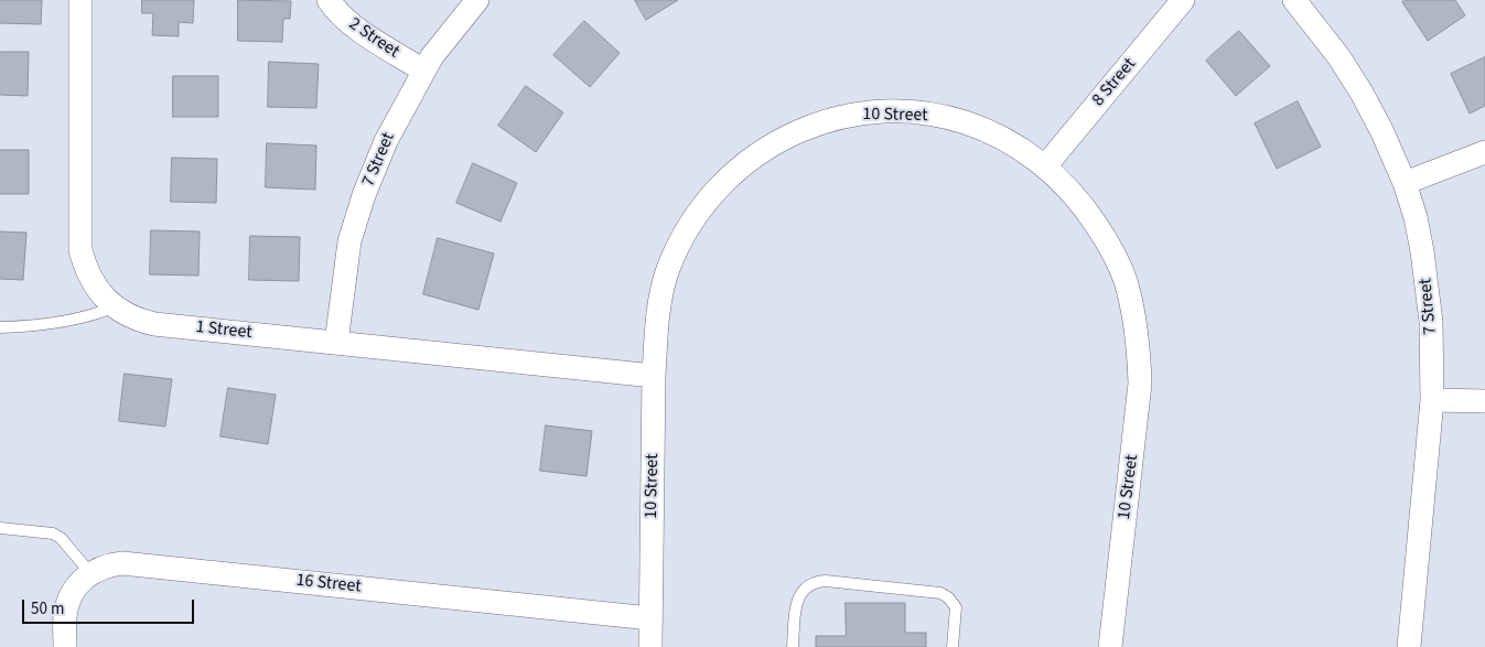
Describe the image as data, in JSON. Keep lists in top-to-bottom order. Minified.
{"streets":{"street":["2 Street","8 Street","10 Street","7 Street","1 Street","16 Street"]},"crossings":[["2 Street","7 Street"],["8 Street","10 Street"],["10 Street","1 Street"],["10 Street","16 Street"],["7 Street","1 Street"]],"scale_bar":"50 m"}
